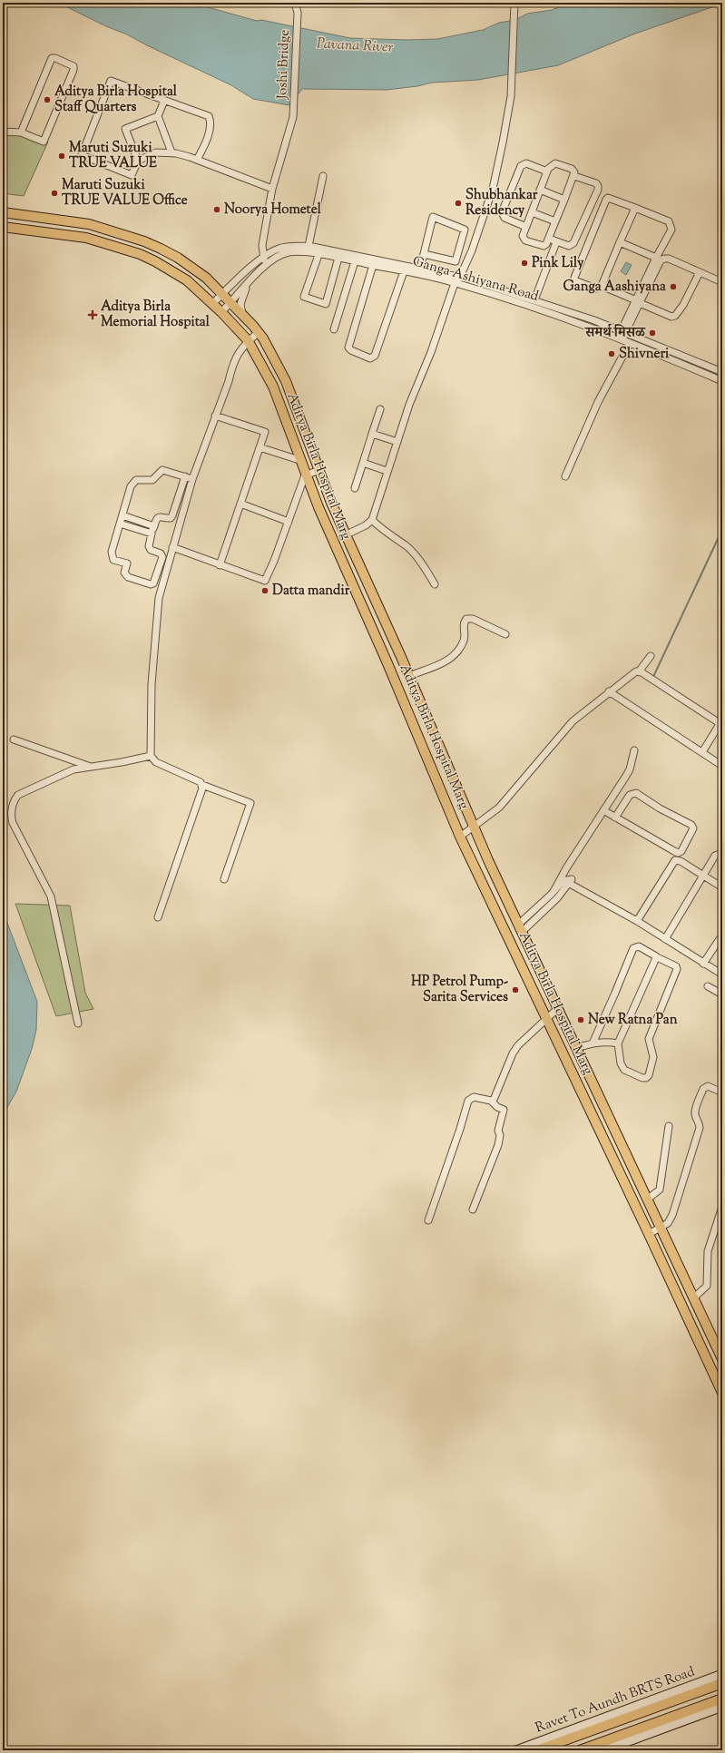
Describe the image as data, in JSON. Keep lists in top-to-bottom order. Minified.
{"streets":{"main road":["Aditya Birla Hospital Marg"],"street":["Joshi Bridge","Ganga Ashiyana Road","Ravet To Aundh BRTS Road"]},"crossings":[["Ganga Ashiyana Road","Aditya Birla Hospital Marg"]],"water":["Pavana River"],"places":{"other":["Aditya Birla Hospital Staff Quarters","Maruti Suzuki TRUE VALUE","Maruti Suzuki TRUE VALUE Office","Shubhankar Residency","Noorya Hometel","Pink Lily","Ganga Aashiyana","समर्थ मिसळ","Shivneri","Datta mandir","HP Petrol Pump- Sarita Services","New Ratna Pan"],"health":["Aditya Birla Memorial Hospital"]}}
